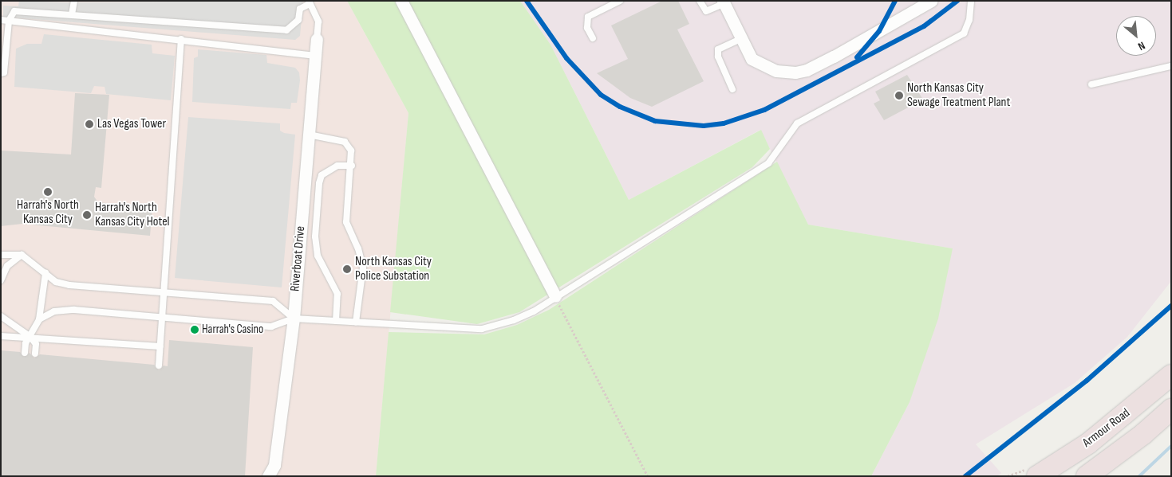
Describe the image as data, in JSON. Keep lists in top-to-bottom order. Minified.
{"streets":{"highway":["Armour Road"],"street":["Riverboat Drive"]},"places":["North Kansas City Sewage Treatment Plant","Las Vegas Tower","Harrah's North Kansas City","Harrah's North Kansas City Hotel","North Kansas City Police Substation","Harrah's Casino"],"north":"bottom right"}
